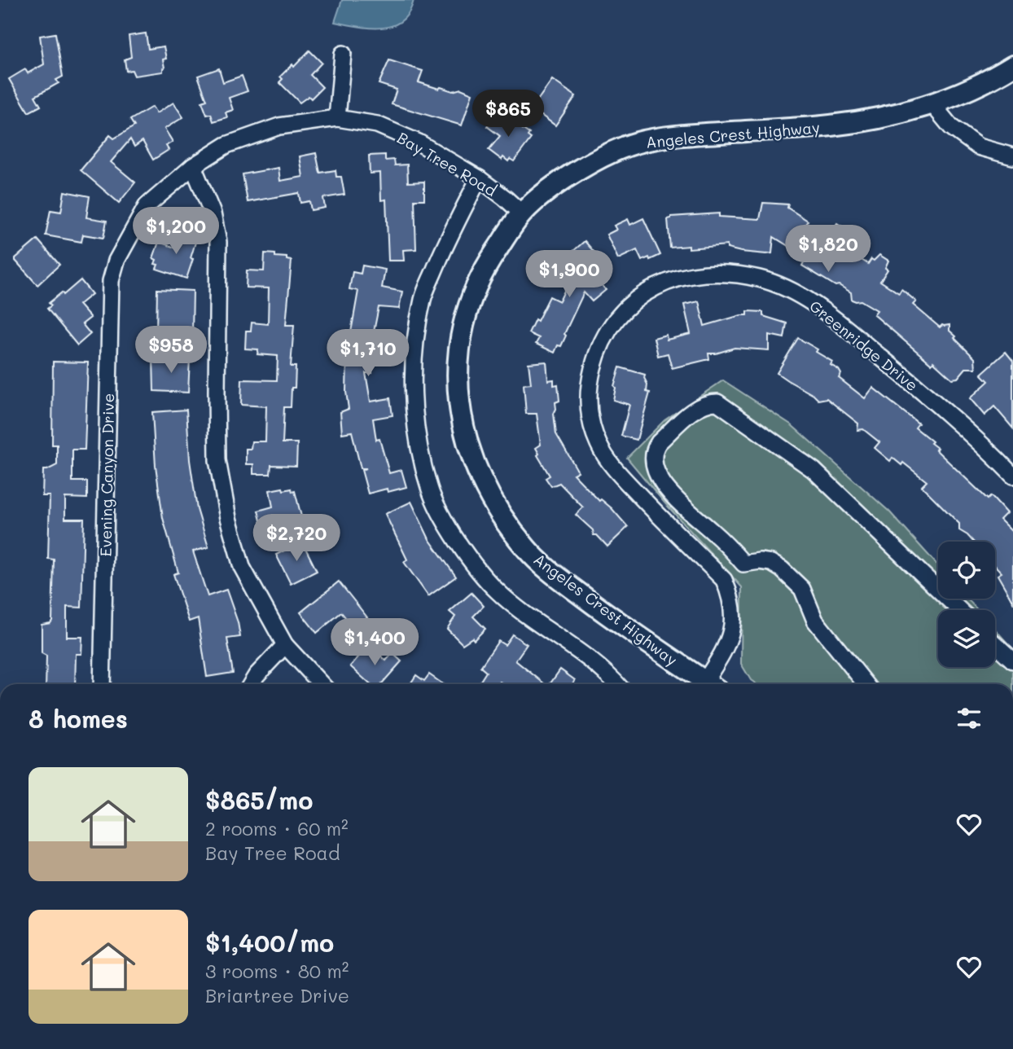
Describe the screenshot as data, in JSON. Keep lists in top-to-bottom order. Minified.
{"streets":{"main road":["Angeles Crest Highway"],"street":["Bay Tree Road","Greenridge Drive","Evening Canyon Drive"]},"crossings":[["Angeles Crest Highway","Bay Tree Road"],["Bay Tree Road","Evening Canyon Drive"]],"page":{"price":["$865","$1,200","$1,820","$1,900","$958","$1,710","$2,720","$1,400"],"heading":"8 homes","list":[{"name":"$865/mo","note":"2 rooms · 60 m² · Bay Tree Road"},{"name":"$1,400/mo","note":"3 rooms · 80 m² · Briartree Drive"}]}}
